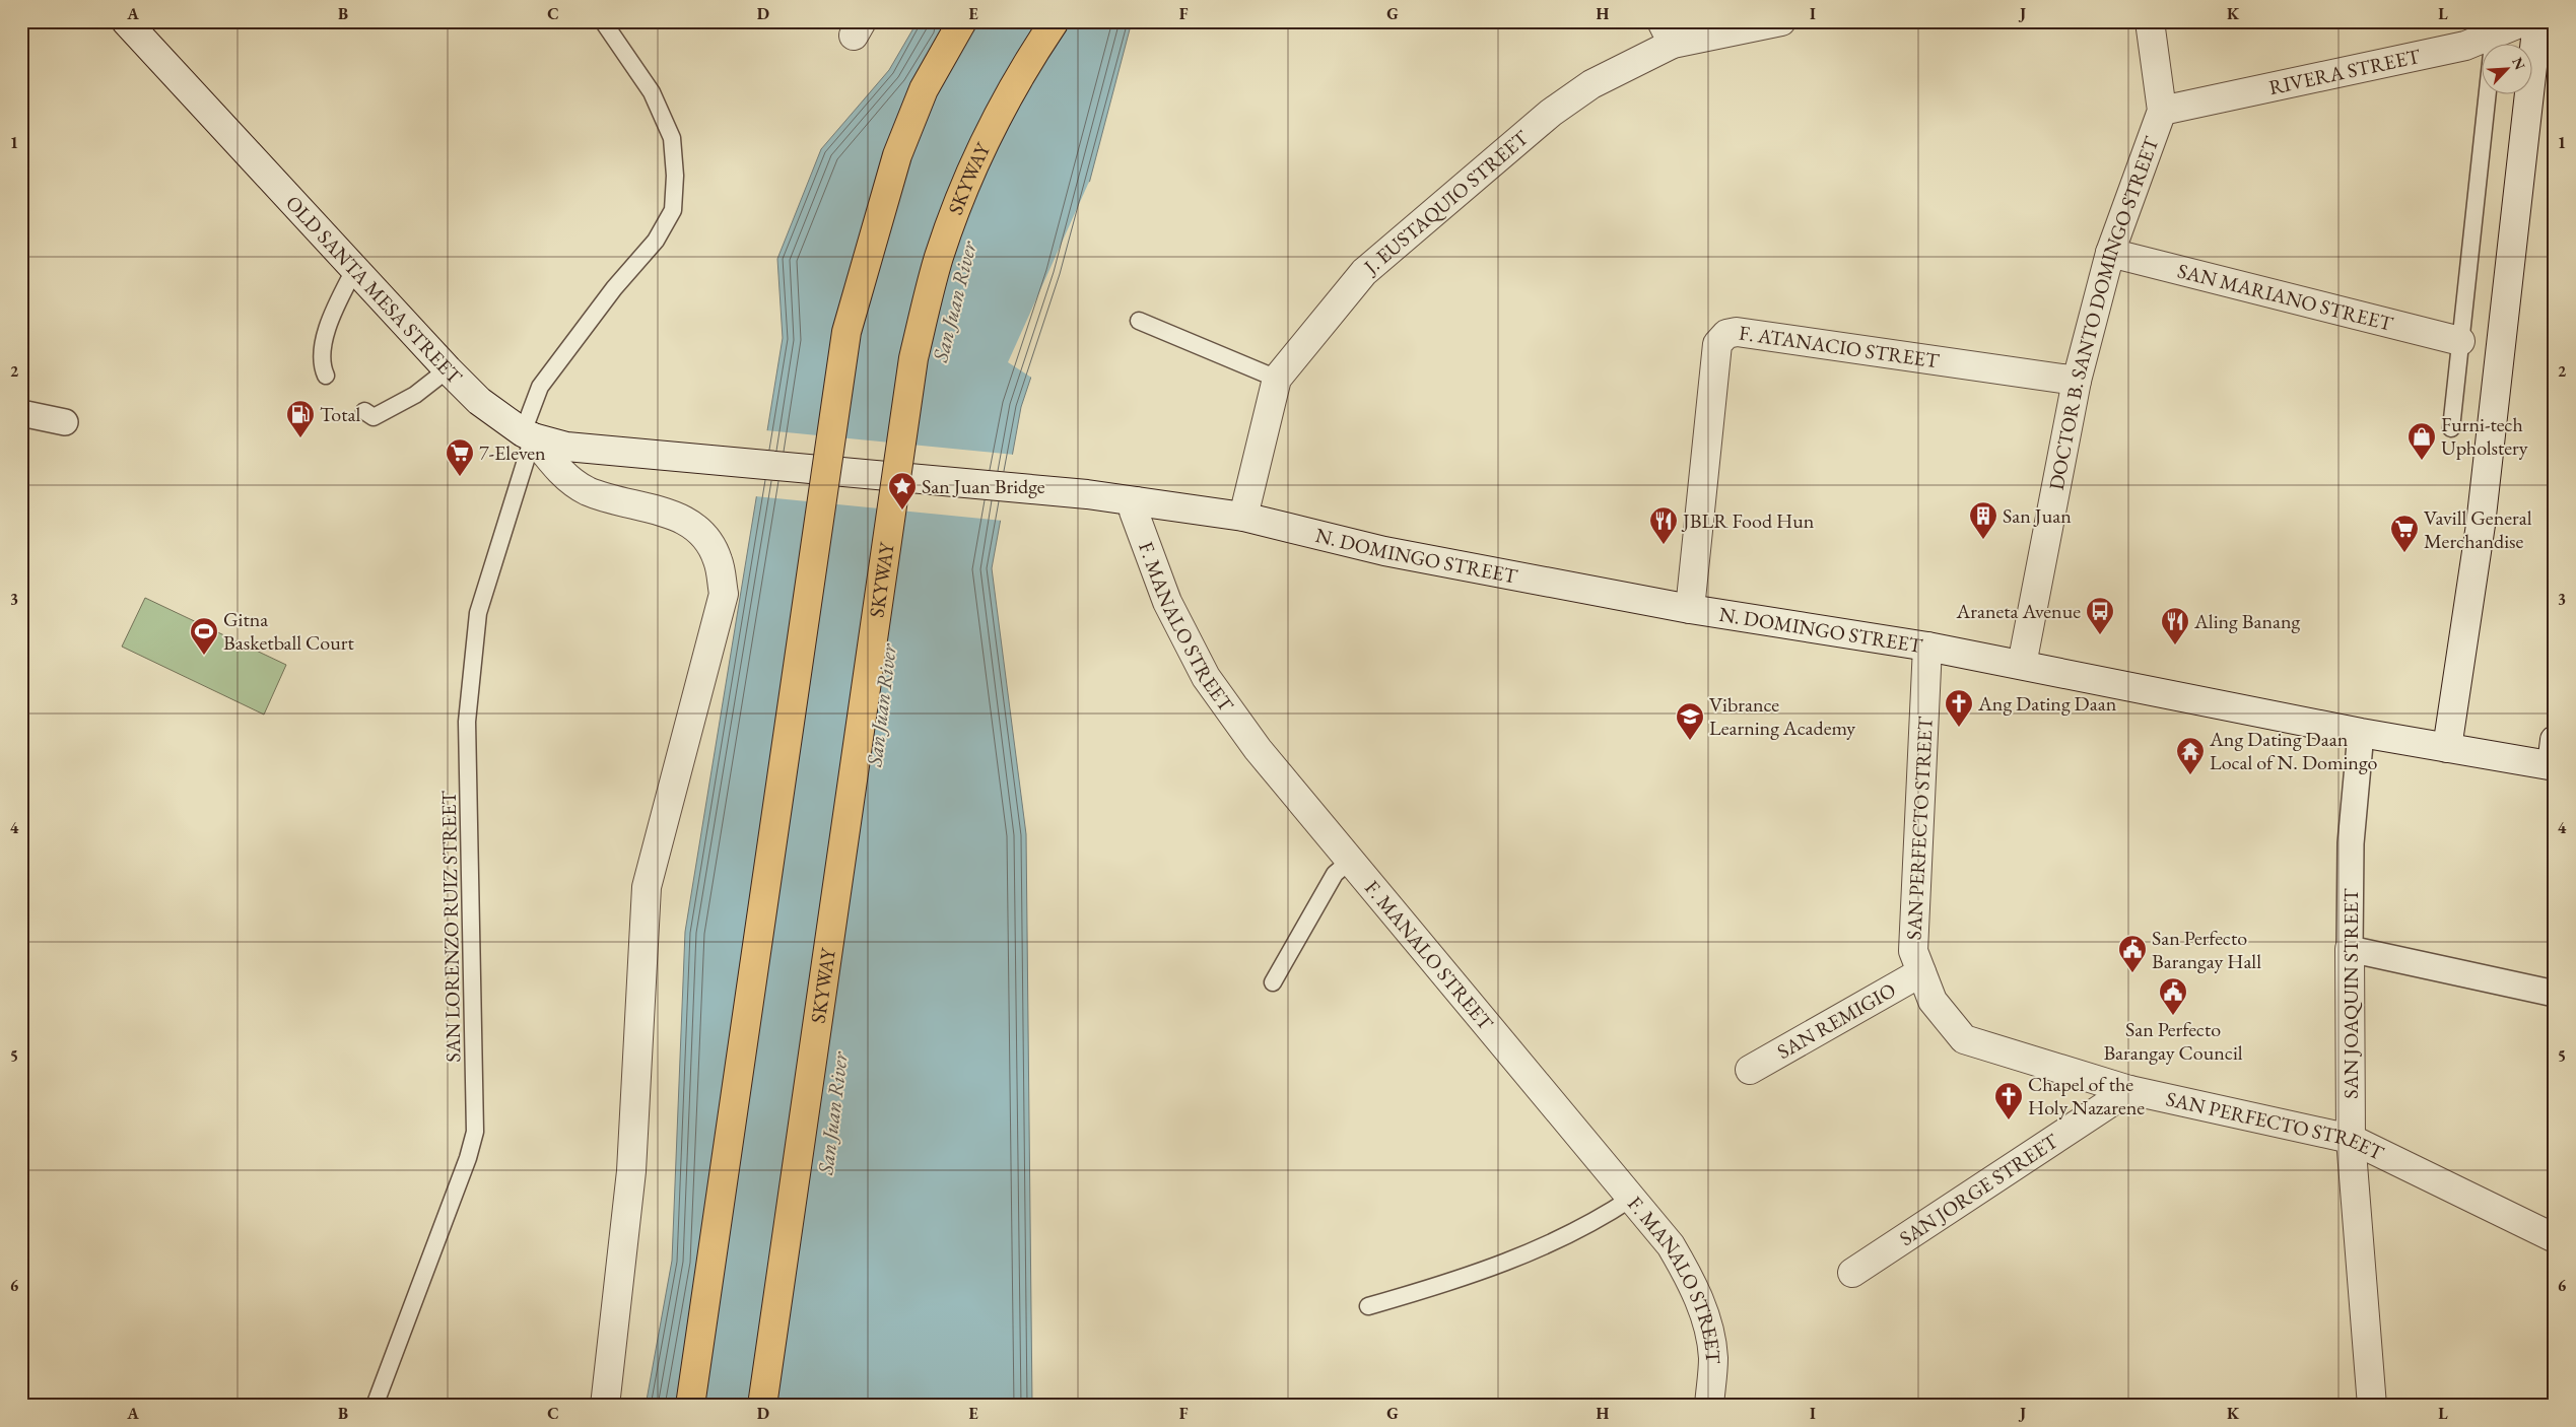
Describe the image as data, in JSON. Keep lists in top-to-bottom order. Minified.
{"streets":{"highway":["SKYWAY"],"street":["RIVERA STREET","J. EUSTAQUIO STREET","OLD SANTA MESA STREET","SAN MARIANO STREET","DOCTOR B. SANTO DOMINGO STREET","F. ATANACIO STREET","N. DOMINGO STREET","F. MANALO STREET","SAN PERFECTO STREET","SAN JOAQUIN STREET","SAN REMIGIO","SAN JORGE STREET"],"lane":["SAN LORENZO RUIZ STREET"]},"crossings":[["RIVERA STREET","DOCTOR B. SANTO DOMINGO STREET"],["J. EUSTAQUIO STREET","N. DOMINGO STREET"],["OLD SANTA MESA STREET","N. DOMINGO STREET"],["OLD SANTA MESA STREET","SAN LORENZO RUIZ STREET"],["SAN MARIANO STREET","DOCTOR B. SANTO DOMINGO STREET"],["DOCTOR B. SANTO DOMINGO STREET","F. ATANACIO STREET"],["DOCTOR B. SANTO DOMINGO STREET","N. DOMINGO STREET"],["F. ATANACIO STREET","N. DOMINGO STREET"],["N. DOMINGO STREET","F. MANALO STREET"],["N. DOMINGO STREET","SAN PERFECTO STREET"],["N. DOMINGO STREET","SAN JOAQUIN STREET"],["SAN PERFECTO STREET","SAN JOAQUIN STREET"],["SAN PERFECTO STREET","SAN REMIGIO"],["SAN PERFECTO STREET","SAN JORGE STREET"]],"water":["San Juan River"],"places":{"fuel station":["Total"],"shop":["Furni-tech Upholstery"],"supermarket":["7-Eleven","Vavill General Merchandise"],"place":["San Juan Bridge"],"building":["San Juan"],"restaurant":["JBLR Food Hun","Aling Banang"],"bus stop":["Araneta Avenue"],"sports":["Gitna Basketball Court"],"church":["Ang Dating Daan","Chapel of the Holy Nazarene"],"school or university":["Vibrance Learning Academy"],"temple":["Ang Dating Daan Local of N. Domingo"],"public building":["San Perfecto Barangay Hall","San Perfecto Barangay Council"]},"north":"top right","grid":{"columns":["A","B","C","D","E","F","G","H","I","J","K","L"],"rows":["1","2","3","4","5","6"]}}
